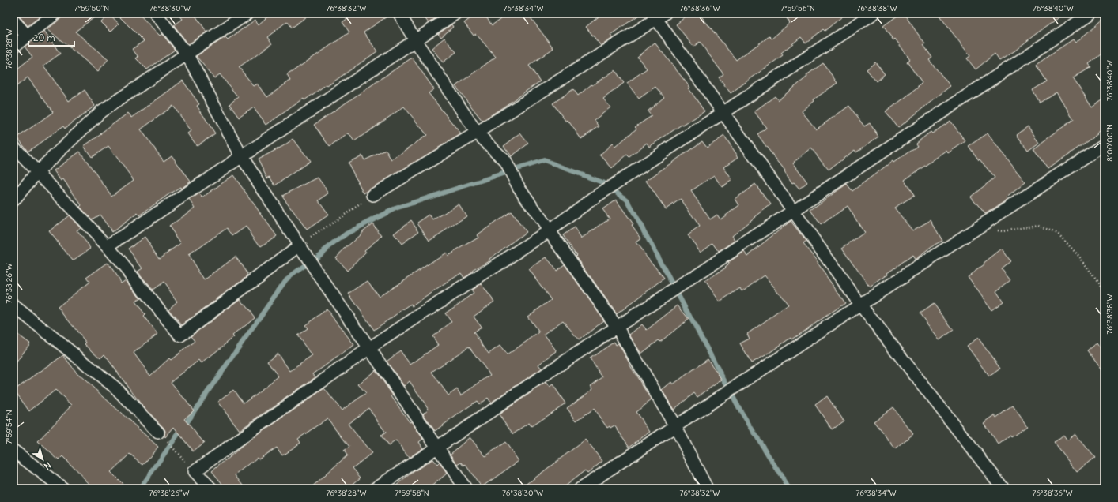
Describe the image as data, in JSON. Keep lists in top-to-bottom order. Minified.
{"scale_bar":"20 m","north":"bottom right","coordinates":["7°59'50\"N","76°38'30\"W","76°38'32\"W","76°38'34\"W","76°38'36\"W","7°59'56\"N","76°38'38\"W","76°38'40\"W","76°38'28\"W","8°00'00\"N","76°38'26\"W","7°59'54\"N","7°59'58\"N"]}
